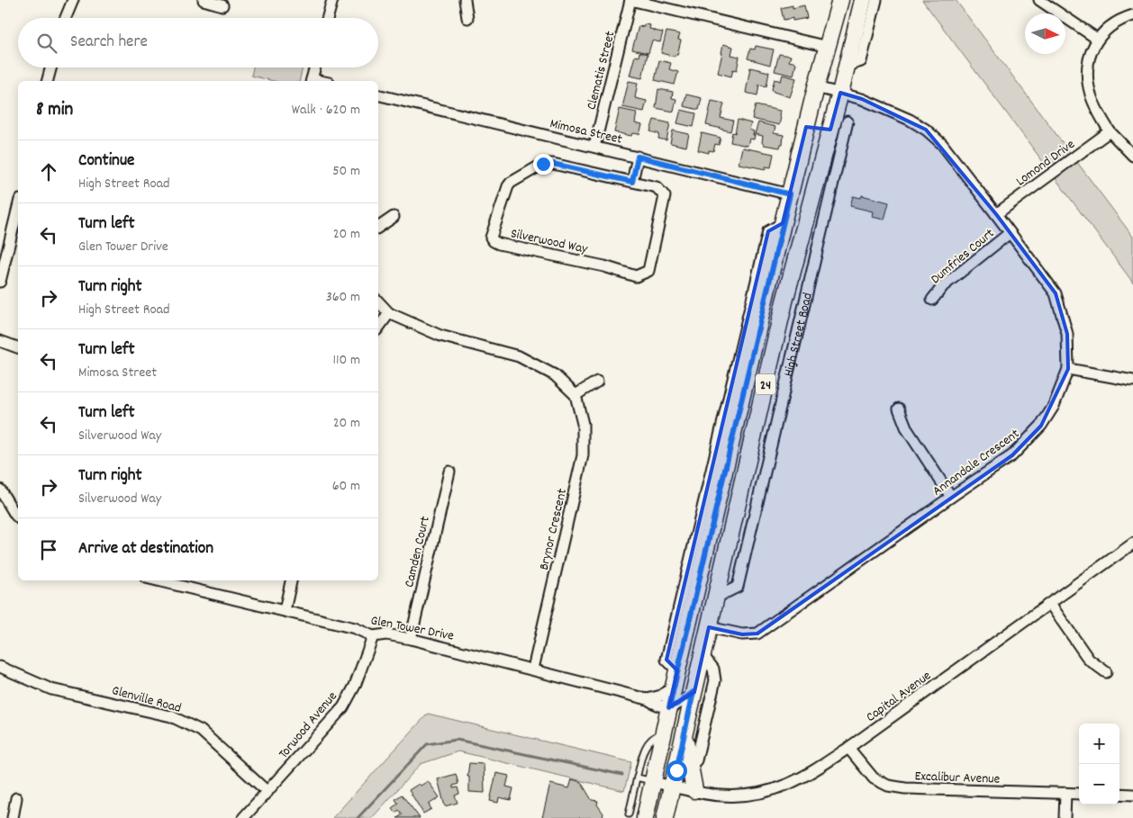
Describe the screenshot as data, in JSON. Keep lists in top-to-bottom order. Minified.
{"streets":{"main road":["High Street Road","24"],"street":["Clematis Street","Mimosa Street","Lomond Drive","Silverwood Way","Dumfries Court","Annandale Crescent","Brynor Crescent","Camden Court","Glen Tower Drive","Capital Avenue","Glenville Road","Torwood Avenue","Excalibur Avenue"]},"crossings":[["Clematis Street","Mimosa Street"],["Mimosa Street","24"],["Lomond Drive","Annandale Crescent"],["Dumfries Court","Annandale Crescent"],["High Street Road","Annandale Crescent"],["High Street Road","Capital Avenue"],["24","Annandale Crescent"],["24","Glen Tower Drive"],["24","Capital Avenue"],["Brynor Crescent","Glen Tower Drive"],["Camden Court","Glen Tower Drive"],["Glen Tower Drive","Torwood Avenue"],["Capital Avenue","Excalibur Avenue"],["Glenville Road","Torwood Avenue"]],"north":"right","page":{"search":"Search here","heading":["8 min","Walk · 620 m"],"list":[["Continue","High Street Road","50 m"],["Turn left","Glen Tower Drive","20 m"],["Turn right","High Street Road","360 m"],["Turn left","Mimosa Street","110 m"],["Turn left","Silverwood Way","20 m"],["Turn right","Silverwood Way","60 m"],"Arrive at destination"],"map_buttons":["+","−"]}}
